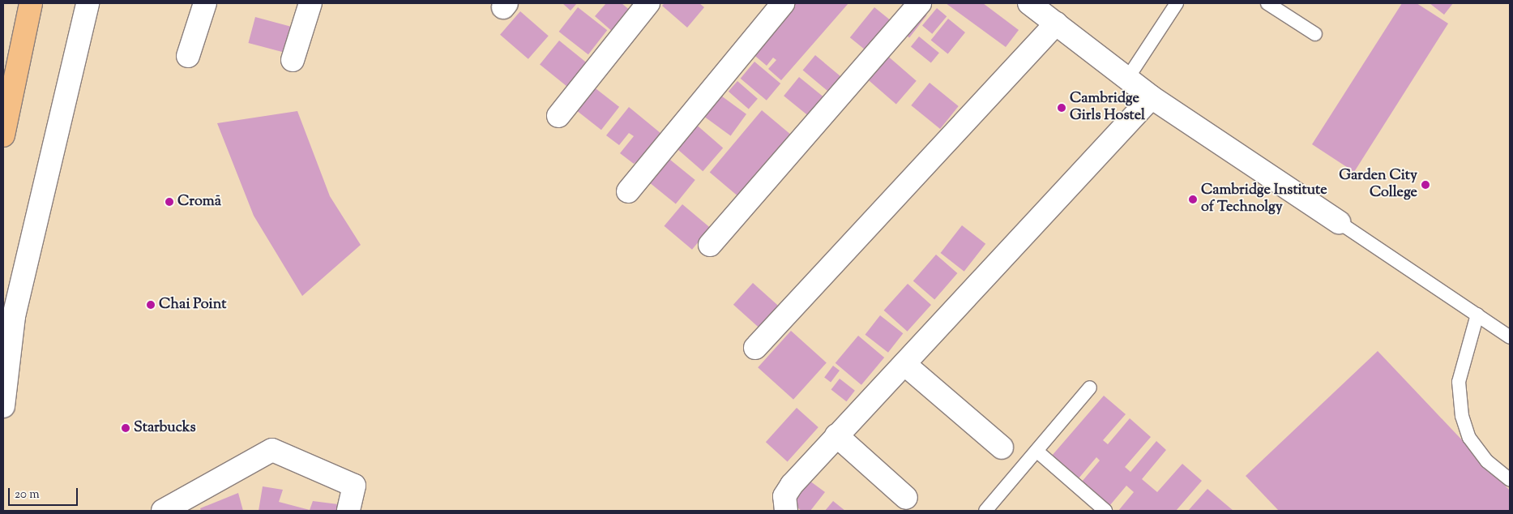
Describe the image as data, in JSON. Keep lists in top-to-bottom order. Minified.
{"places":["Cambridge Girls Hostel","Garden City College","Cambridge Institute of Technolgy","Cromā","Chai Point","Starbucks"],"scale_bar":"20 m"}
